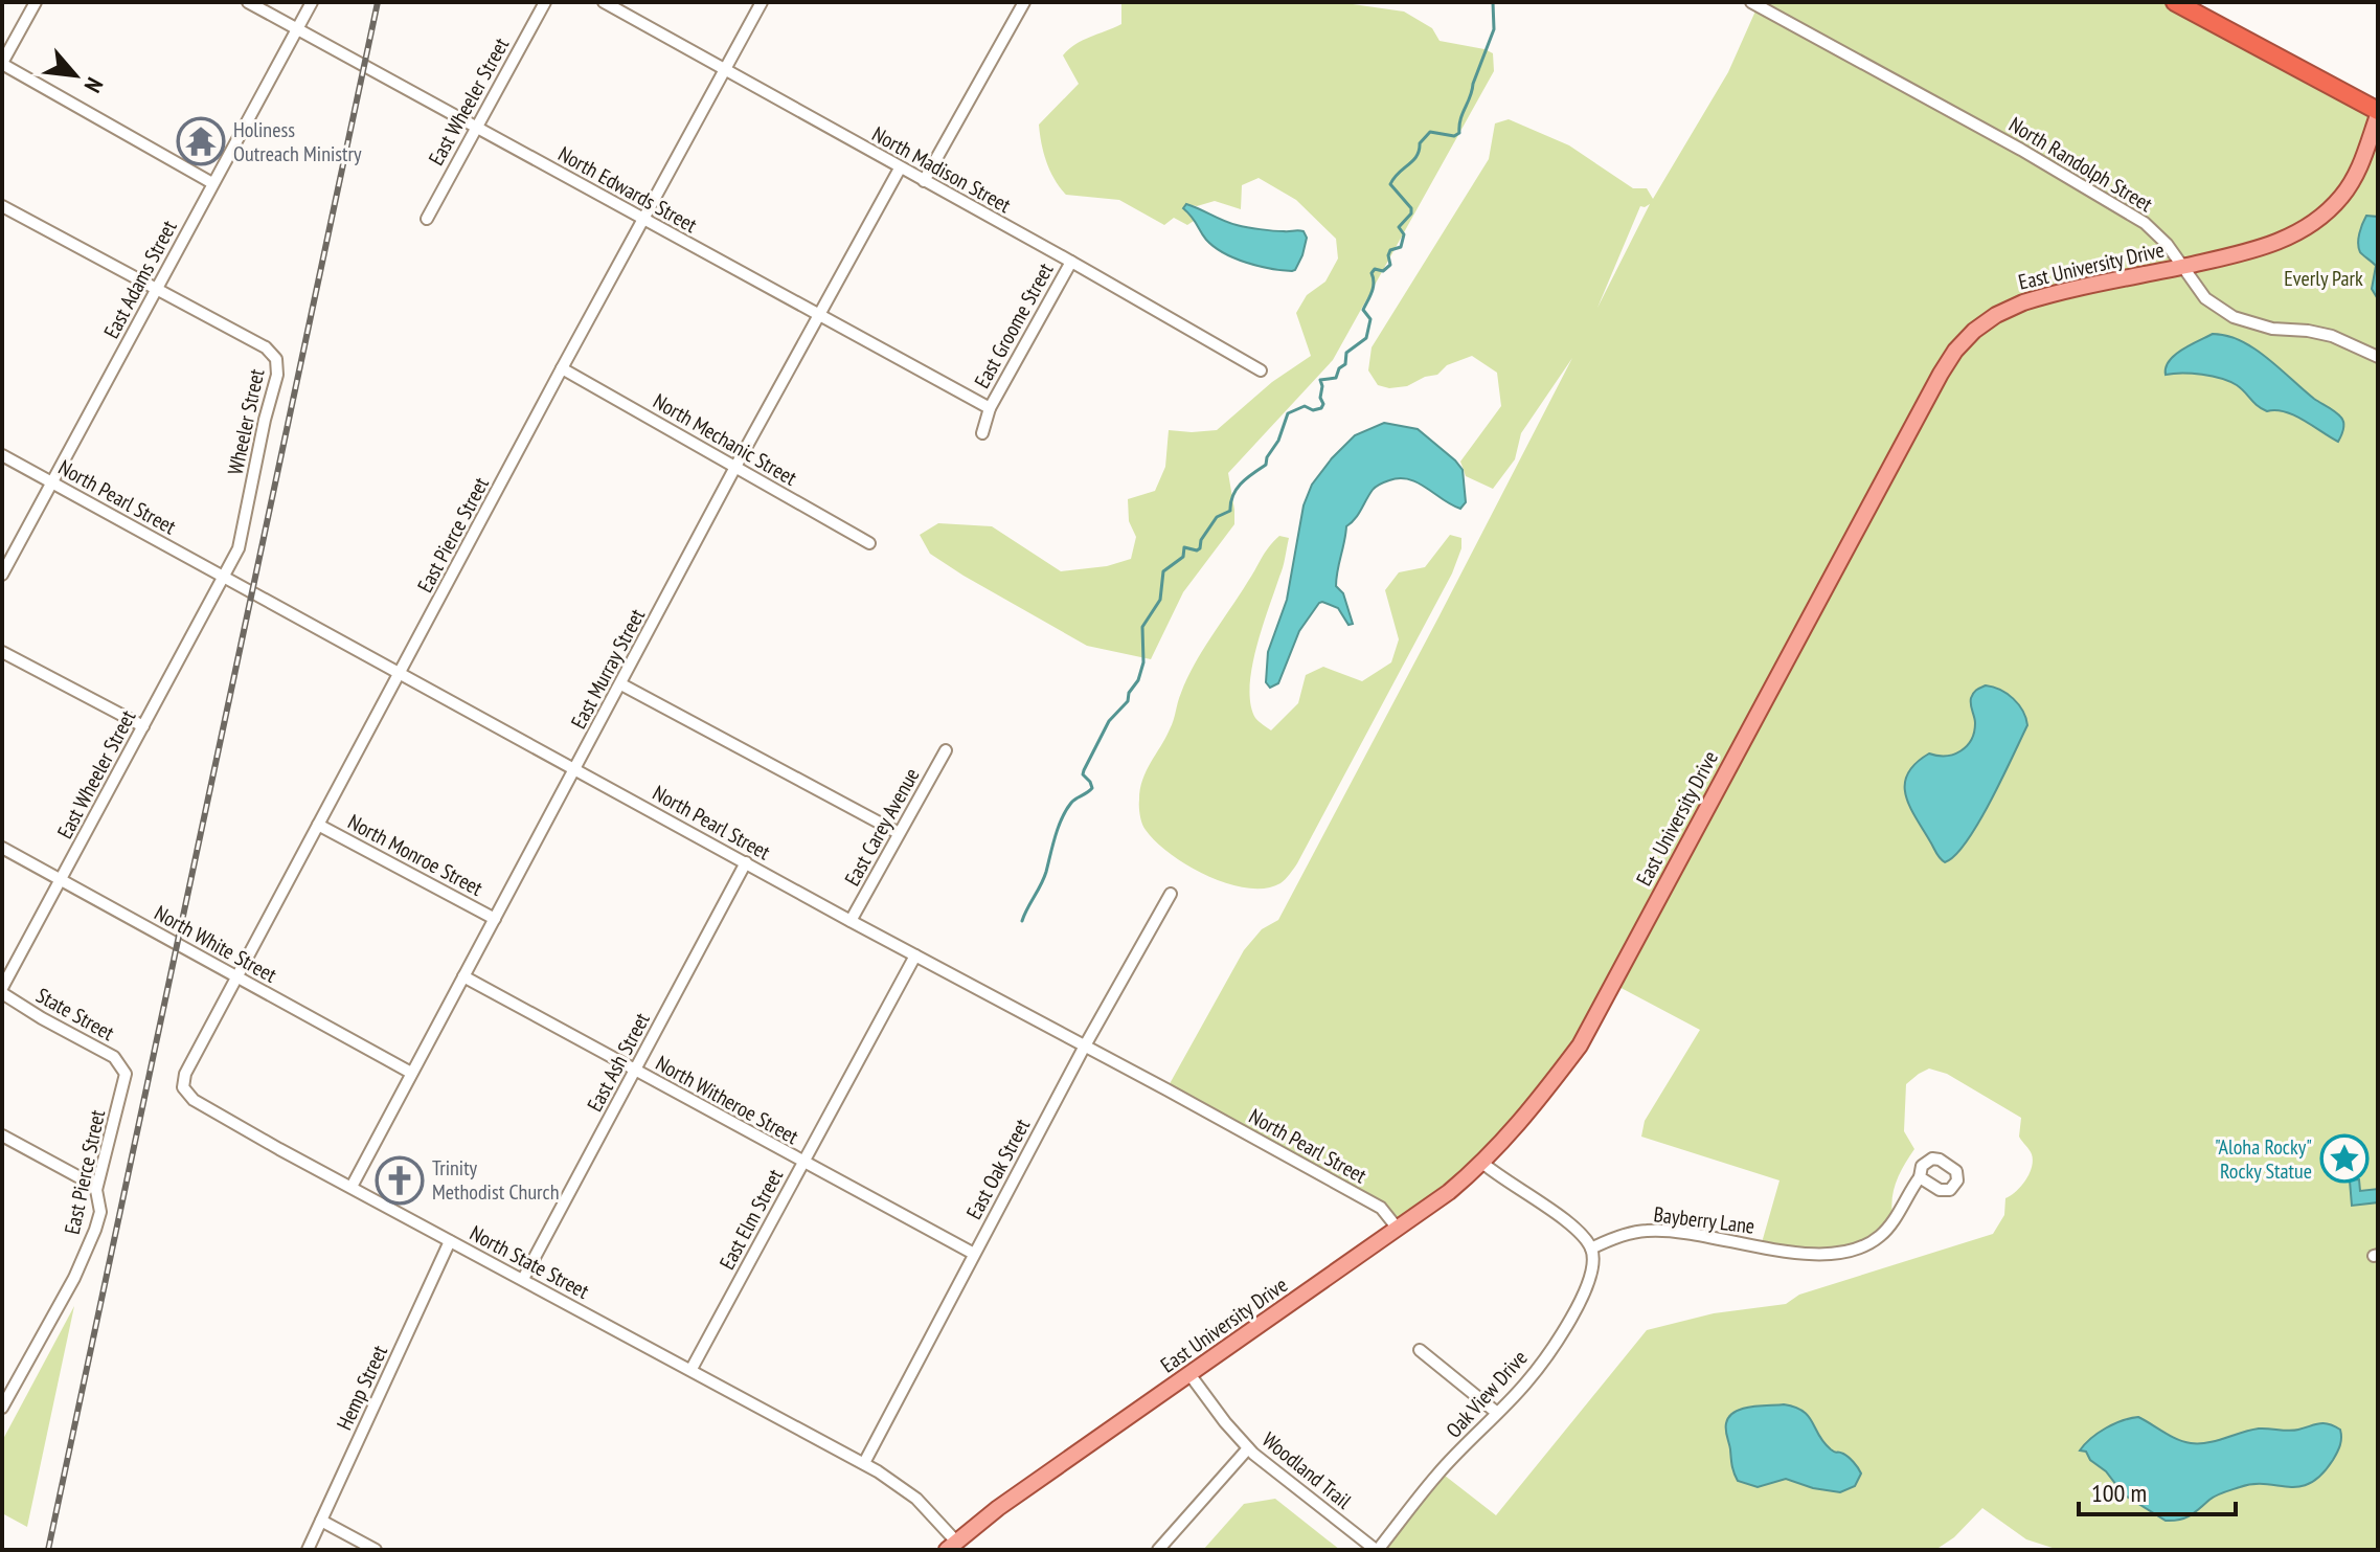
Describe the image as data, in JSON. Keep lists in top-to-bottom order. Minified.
{"streets":{"main road":["East University Drive"],"street":["East Wheeler Street","North Randolph Street","North Madison Street","North Edwards Street","East Adams Street","East Groome Street","Wheeler Street","North Mechanic Street","North Pearl Street","East Pierce Street","East Murray Street","East Carey Avenue","North Monroe Street","North White Street","State Street","East Ash Street","North Witheroe Street","East Oak Street","East Elm Street","Bayberry Lane","North State Street","Hemp Street","Oak View Drive","Woodland Trail"]},"crossings":[["East Wheeler Street","North Edwards Street"],["East Wheeler Street","Wheeler Street"],["East Wheeler Street","North Pearl Street"],["East Wheeler Street","North White Street"],["East Wheeler Street","State Street"],["North Randolph Street","East University Drive"],["North Madison Street","East Groome Street"],["North Madison Street","East Pierce Street"],["North Madison Street","East Murray Street"],["North Edwards Street","East Adams Street"],["North Edwards Street","East Groome Street"],["North Edwards Street","East Pierce Street"],["North Edwards Street","East Murray Street"],["East University Drive","North Pearl Street"],["East University Drive","Woodland Trail"],["East Adams Street","Wheeler Street"],["East Adams Street","North Pearl Street"],["Wheeler Street","North Pearl Street"],["North Mechanic Street","East Pierce Street"],["North Mechanic Street","East Murray Street"],["North Pearl Street","East Pierce Street"],["North Pearl Street","East Murray Street"],["North Pearl Street","East Carey Avenue"],["North Pearl Street","East Ash Street"],["North Pearl Street","East Oak Street"],["North Pearl Street","East Elm Street"],["East Pierce Street","North Monroe Street"],["East Pierce Street","North White Street"],["East Pierce Street","State Street"],["East Pierce Street","North State Street"],["East Murray Street","North Monroe Street"],["East Murray Street","North White Street"],["East Murray Street","North Witheroe Street"],["East Murray Street","North State Street"],["East Ash Street","North Witheroe Street"],["East Ash Street","North State Street"],["North Witheroe Street","East Oak Street"],["North Witheroe Street","East Elm Street"],["East Oak Street","North State Street"],["East Elm Street","North State Street"],["Bayberry Lane","Oak View Drive"],["North State Street","Hemp Street"],["Oak View Drive","Woodland Trail"]],"parks":["Everly Park"],"places":{"temple":["Holiness Outreach Ministry"],"place":["\"Aloha Rocky\" Rocky Statue"],"church":["Trinity Methodist Church"]},"scale_bar":"100 m","north":"bottom right"}
